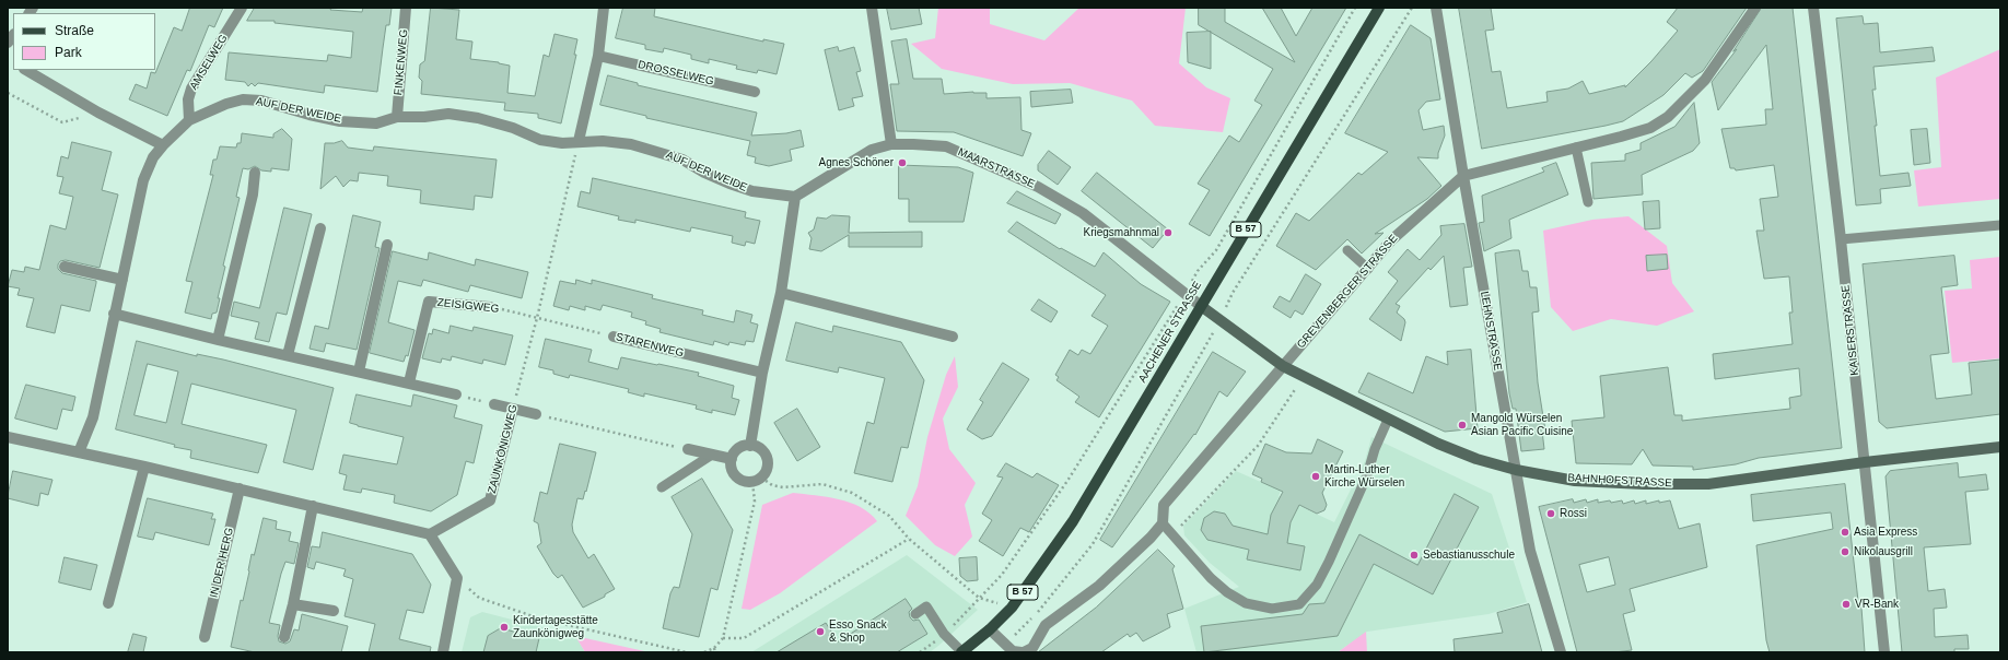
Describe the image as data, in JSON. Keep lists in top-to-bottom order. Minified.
{"streets":{"main road":["B 57","AACHENER STRASSE"],"street":["AMSELWEG","FINKENWEG","DROSSELWEG","AUF DER WEIDE","MAARSTRASSE","GREVENBERGER STRASSE","ZEISIGWEG","KAISERSTRASSE","LEHNSTRASSE","STARENWEG","ZAUNKÖNIGWEG","BAHNHOFSTRASSE","IN DER HERG"]},"crossings":[["AMSELWEG","AUF DER WEIDE"],["FINKENWEG","AUF DER WEIDE"],["AUF DER WEIDE","ZAUNKÖNIGWEG"],["MAARSTRASSE","AACHENER STRASSE"],["MAARSTRASSE","BAHNHOFSTRASSE"],["GREVENBERGER STRASSE","LEHNSTRASSE"],["GREVENBERGER STRASSE","BAHNHOFSTRASSE"],["ZEISIGWEG","STARENWEG"],["ZEISIGWEG","ZAUNKÖNIGWEG"],["KAISERSTRASSE","BAHNHOFSTRASSE"],["LEHNSTRASSE","BAHNHOFSTRASSE"],["AACHENER STRASSE","BAHNHOFSTRASSE"],["STARENWEG","ZAUNKÖNIGWEG"]],"places":["Agnes Schöner","Kriegsmahnmal","Mangold Würselen Asian Pacific Cuisine","Martin-Luther Kirche Würselen","Rossi","Asia Express","Nikolausgrill","Sebastianusschule","VR-Bank","Kindertagesstätte Zaunkönigweg","Esso Snack & Shop"],"legend":["Straße","Park"]}
